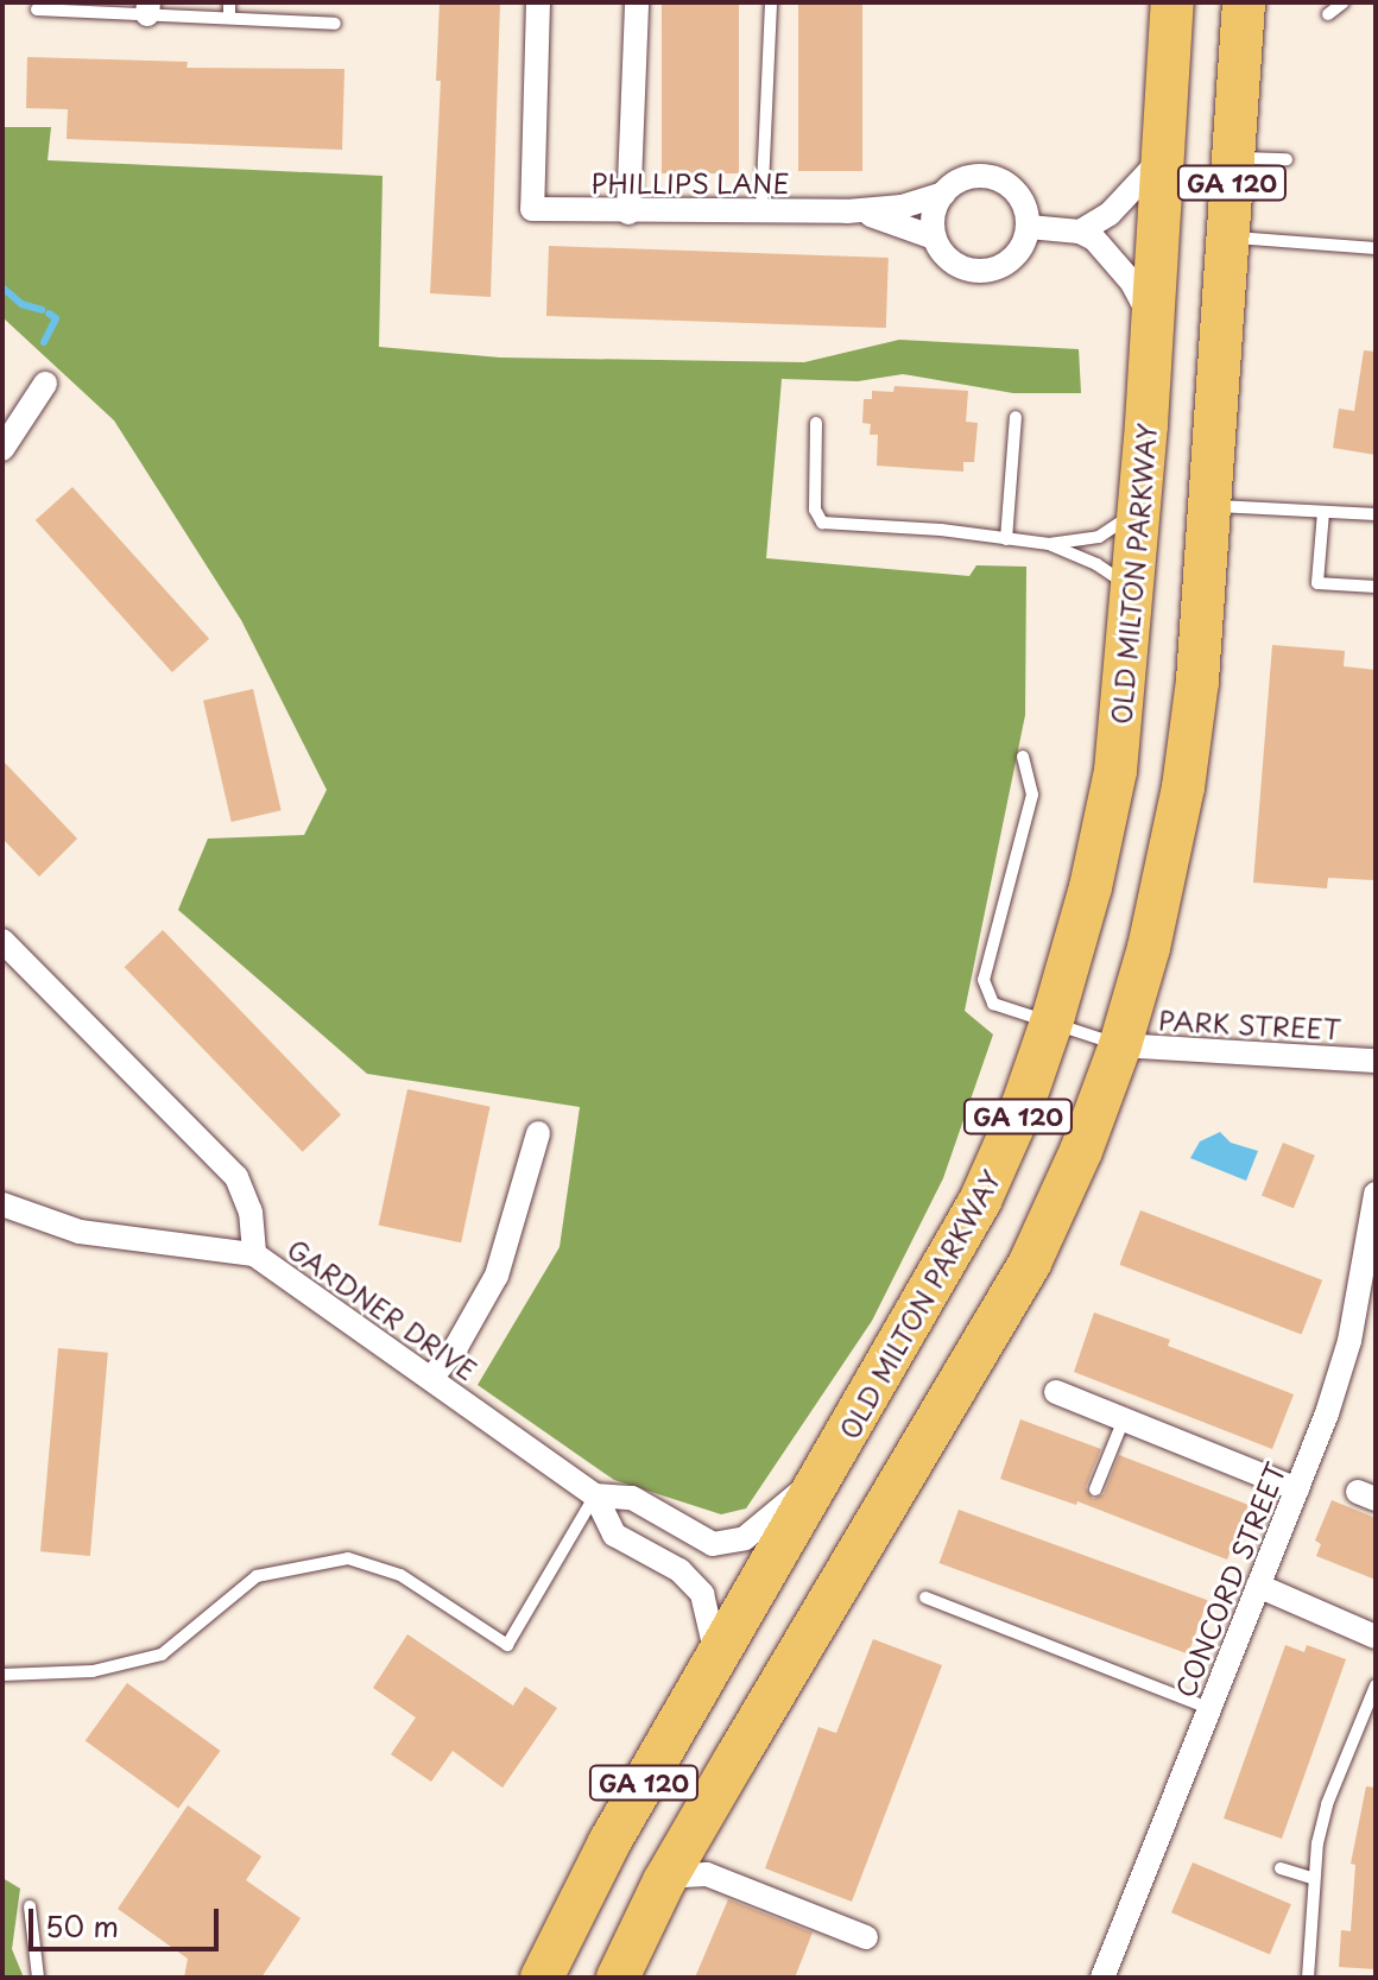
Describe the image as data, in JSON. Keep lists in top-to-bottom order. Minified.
{"streets":{"highway":["GA 120","OLD MILTON PARKWAY"],"street":["PHILLIPS LANE","PARK STREET","GARDNER DRIVE","CONCORD STREET"]},"crossings":[["GA 120","PARK STREET"],["OLD MILTON PARKWAY","GARDNER DRIVE"]],"scale_bar":"50 m"}
